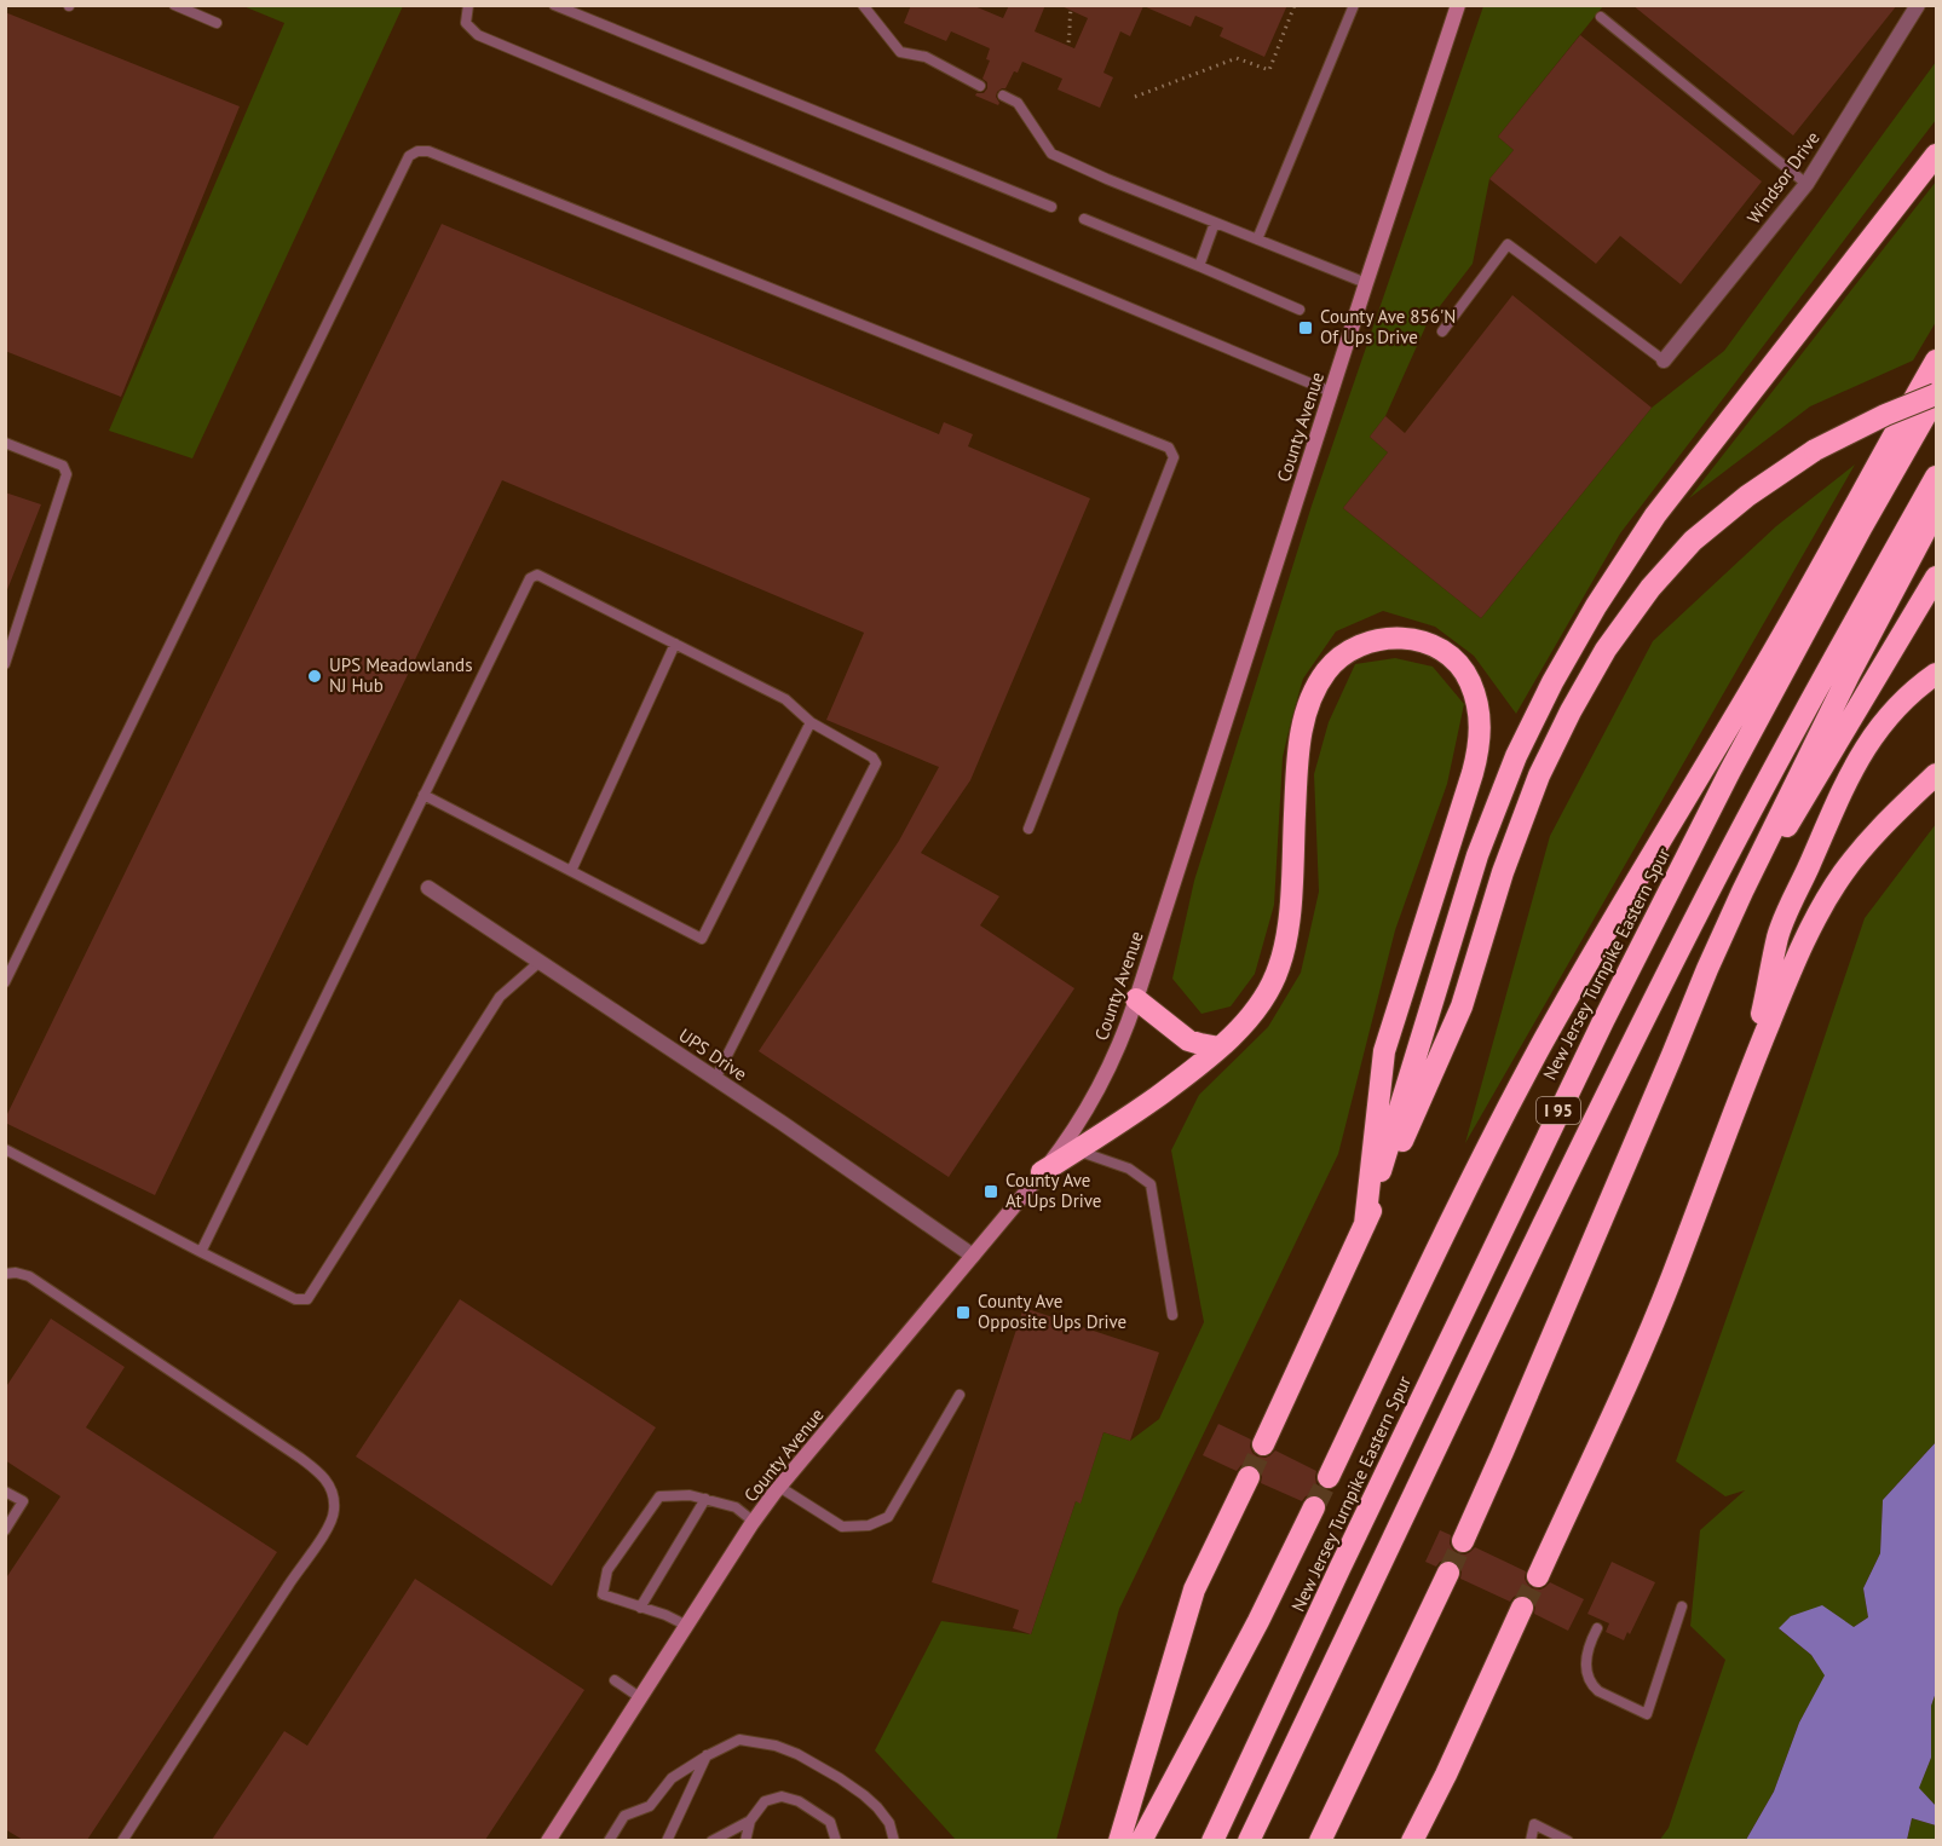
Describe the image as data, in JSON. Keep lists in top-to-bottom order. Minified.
{"streets":{"highway":["New Jersey Turnpike Eastern Spur","I 95"],"main road":["County Avenue"],"street":["Windsor Drive","UPS Drive"]},"crossings":[["County Avenue","UPS Drive"]],"places":{"transit":["County Ave 856'N Of Ups Drive","County Ave At Ups Drive","County Ave Opposite Ups Drive"],"other":["UPS Meadowlands NJ Hub"]}}
